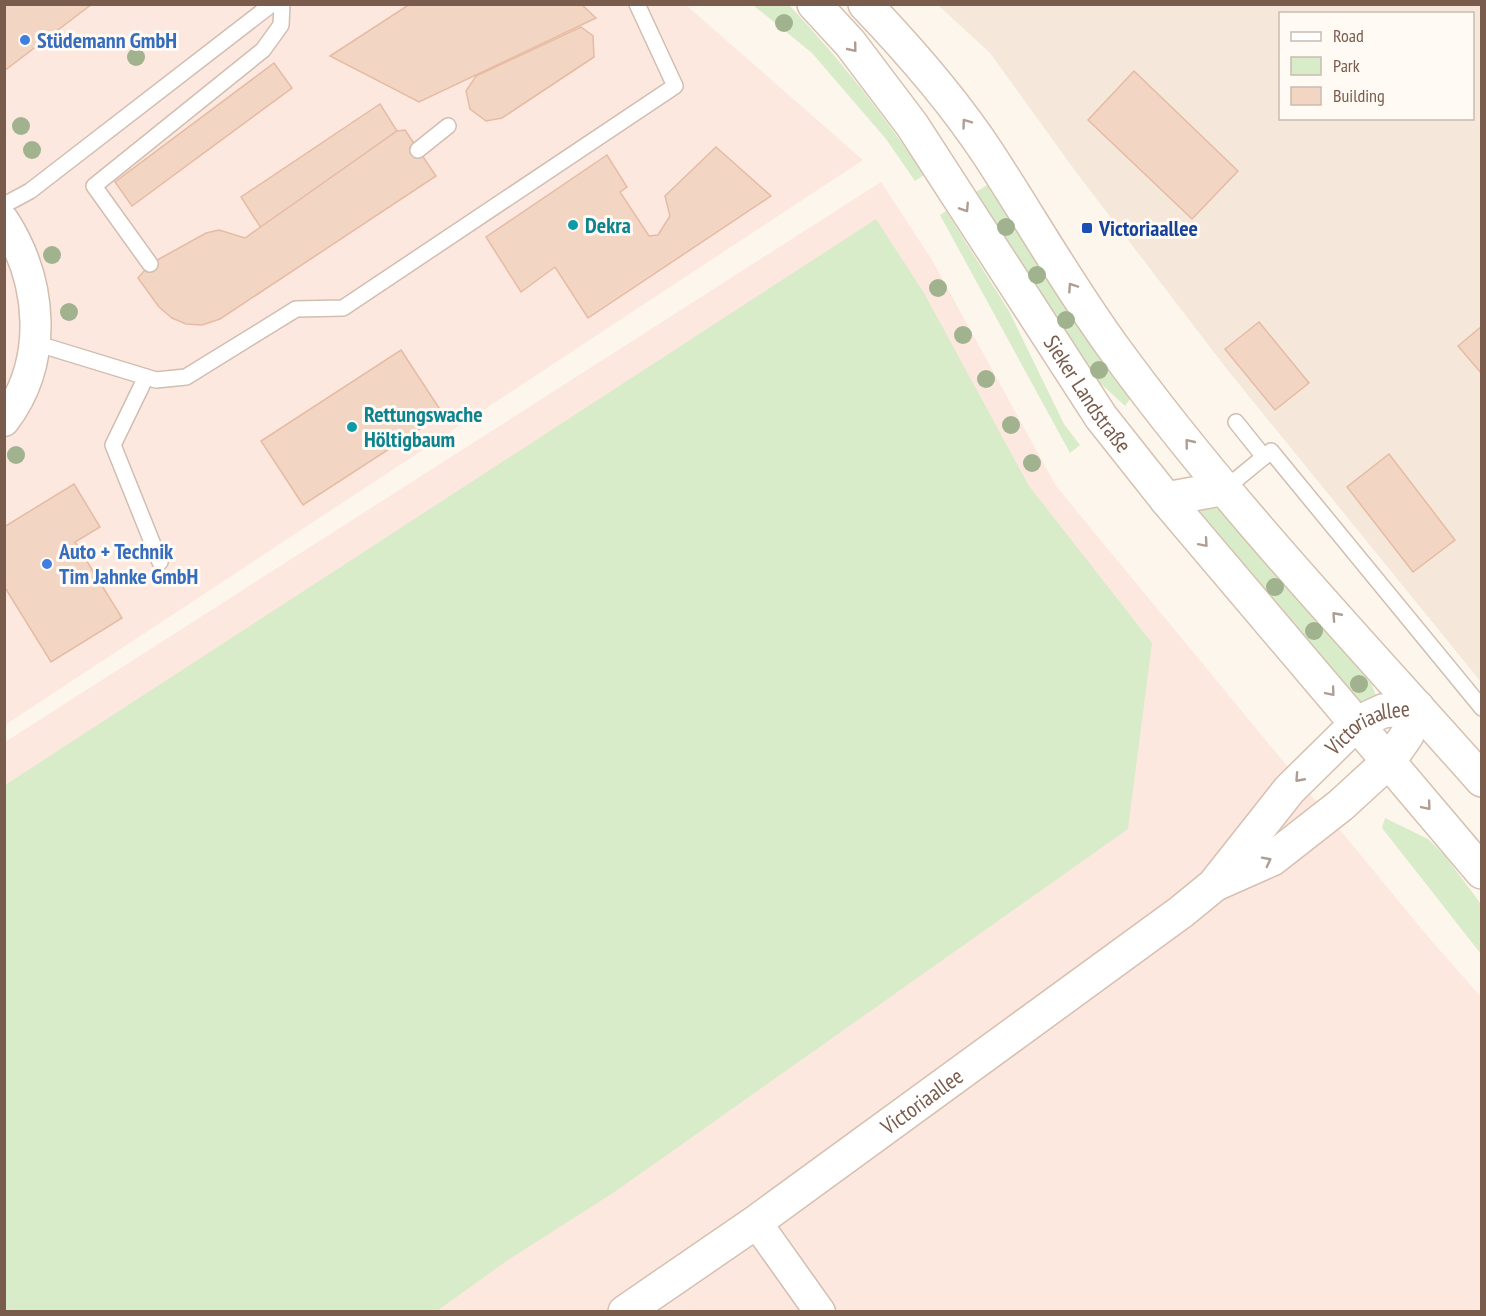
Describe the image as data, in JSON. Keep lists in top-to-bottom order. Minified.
{"streets":{"main road":["Sieker Landstraße","Victoriaallee"]},"crossings":[["Sieker Landstraße","Victoriaallee"]],"places":{"other":["Stüdemann GmbH","Dekra","Rettungswache Höltigbaum","Auto + Technik Tim Jahnke GmbH"],"transit":["Victoriaallee"]},"legend":["Road","Park","Building"]}
